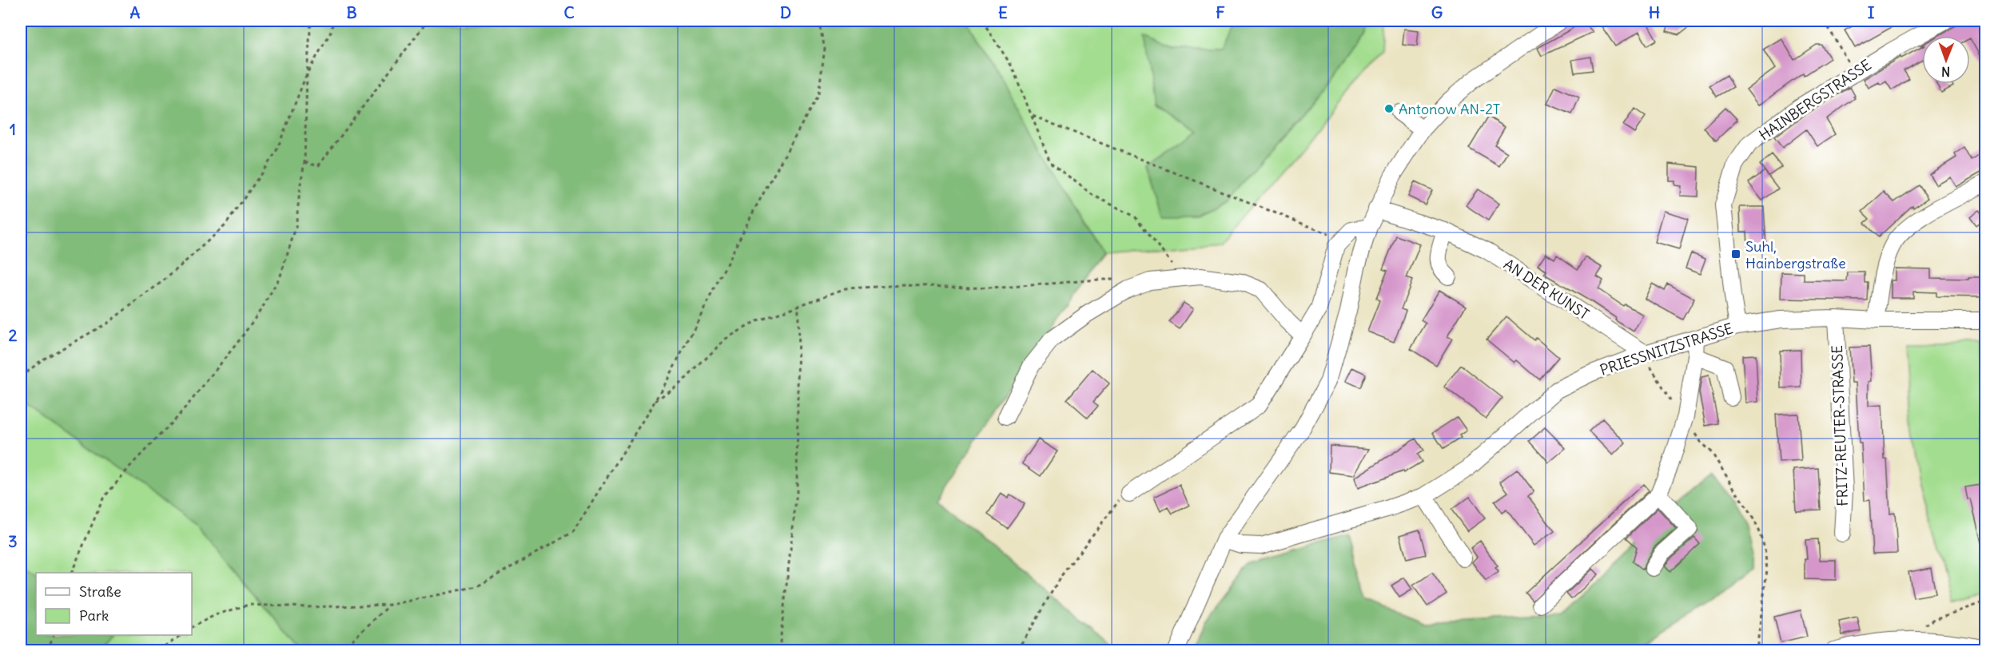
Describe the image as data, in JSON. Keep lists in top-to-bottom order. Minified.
{"streets":{"street":["HAINBERGSTRASSE","AN DER KUNST","PRIESSNITZSTRASSE","FRITZ-REUTER-STRASSE"]},"crossings":[["HAINBERGSTRASSE","PRIESSNITZSTRASSE"],["AN DER KUNST","PRIESSNITZSTRASSE"],["PRIESSNITZSTRASSE","FRITZ-REUTER-STRASSE"]],"places":{"other":["Antonow AN-2T"],"transit":["Suhl, Hainbergstraße"]},"legend":["Straße","Park"],"north":"bottom","grid":{"columns":["A","B","C","D","E","F","G","H","I"],"rows":["1","2","3"]}}
